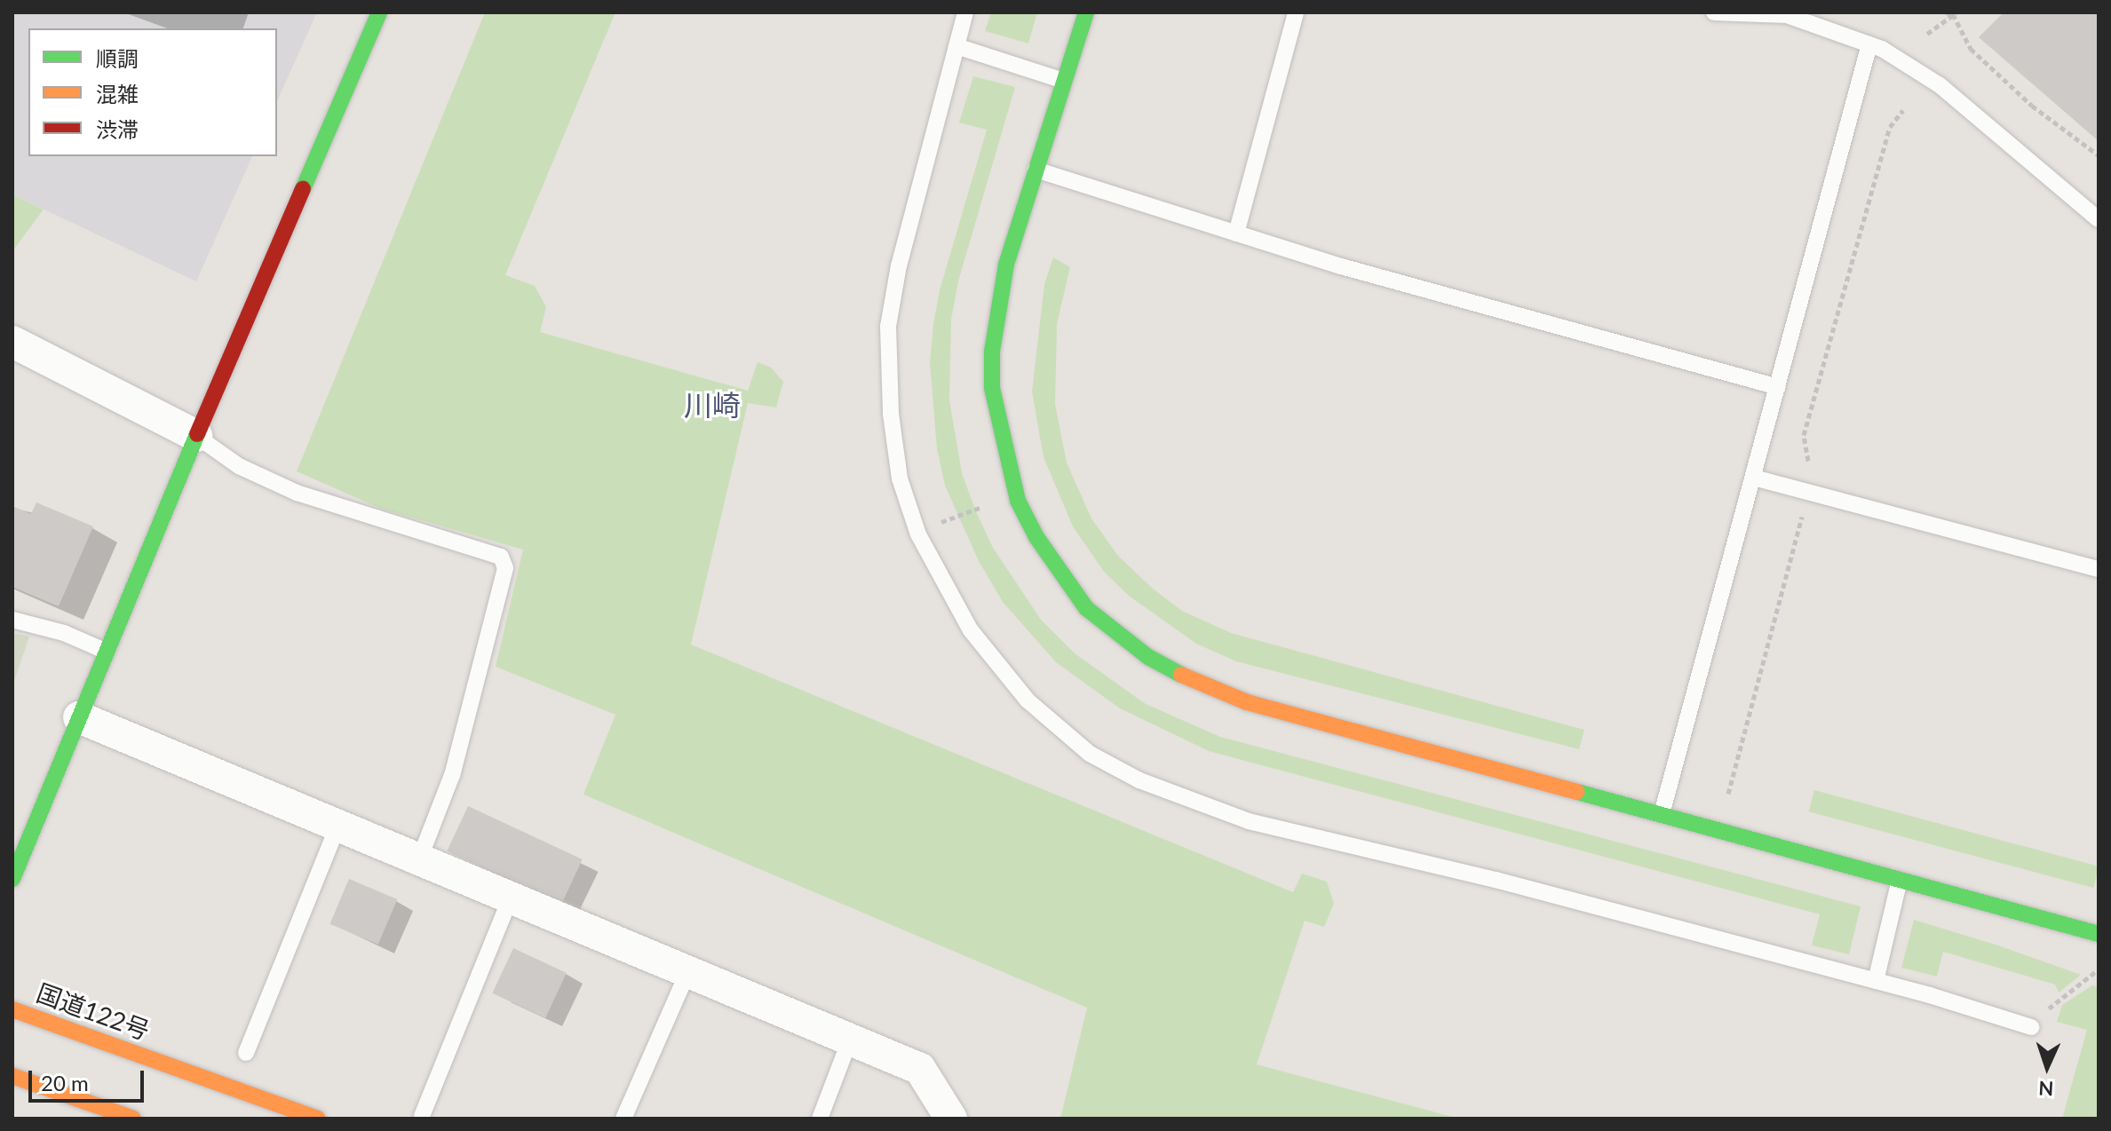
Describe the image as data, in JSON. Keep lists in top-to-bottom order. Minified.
{"streets":{"main road":["国道122号"]},"districts":["川崎"],"legend":["順調","混雑","渋滞"],"scale_bar":"20 m","north":"bottom"}
